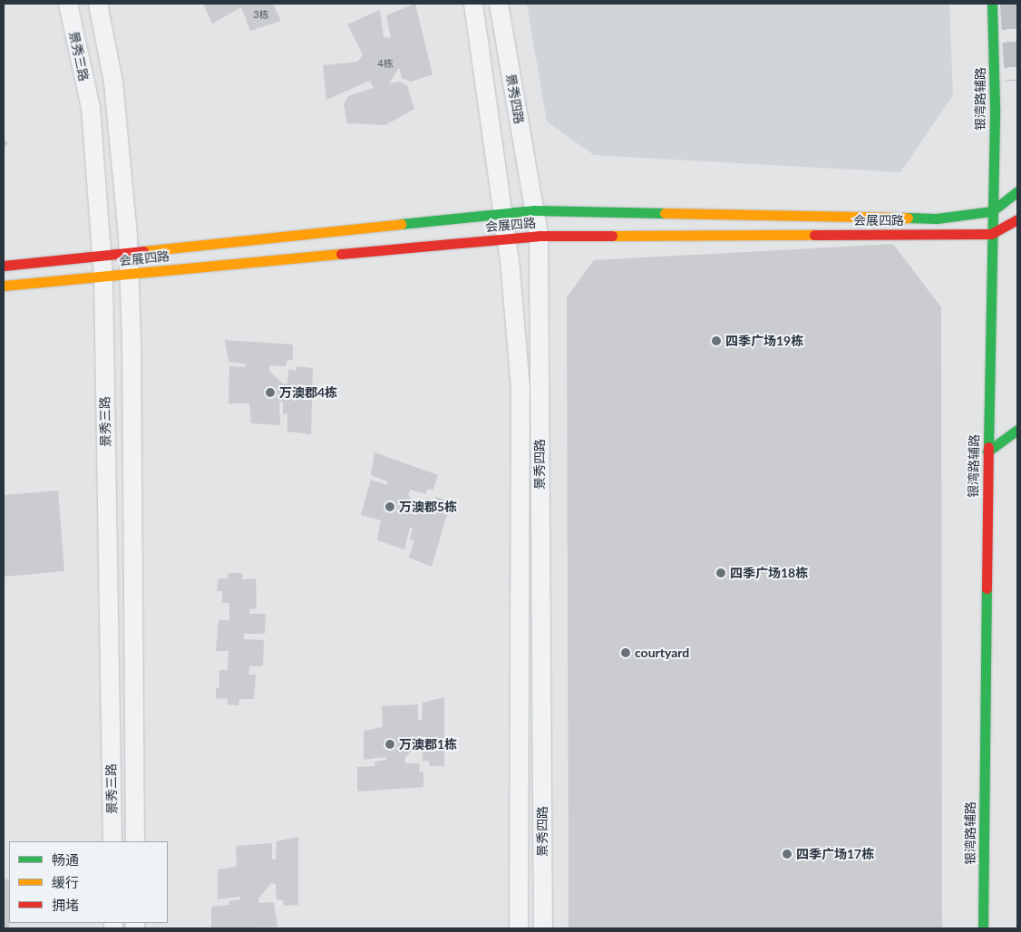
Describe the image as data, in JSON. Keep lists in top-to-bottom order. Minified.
{"streets":{"main road":["银湾路辅路","会展四路"],"street":["景秀三路","景秀四路"]},"crossings":[["景秀三路","会展四路"],["景秀四路","会展四路"],["银湾路辅路","会展四路"]],"places":["四季广场19栋","万澳郡4栋","万澳郡5栋","四季广场18栋","courtyard","万澳郡1栋","四季广场17栋"],"house_numbers":["3栋","4栋"],"legend":["畅通","缓行","拥堵"]}
